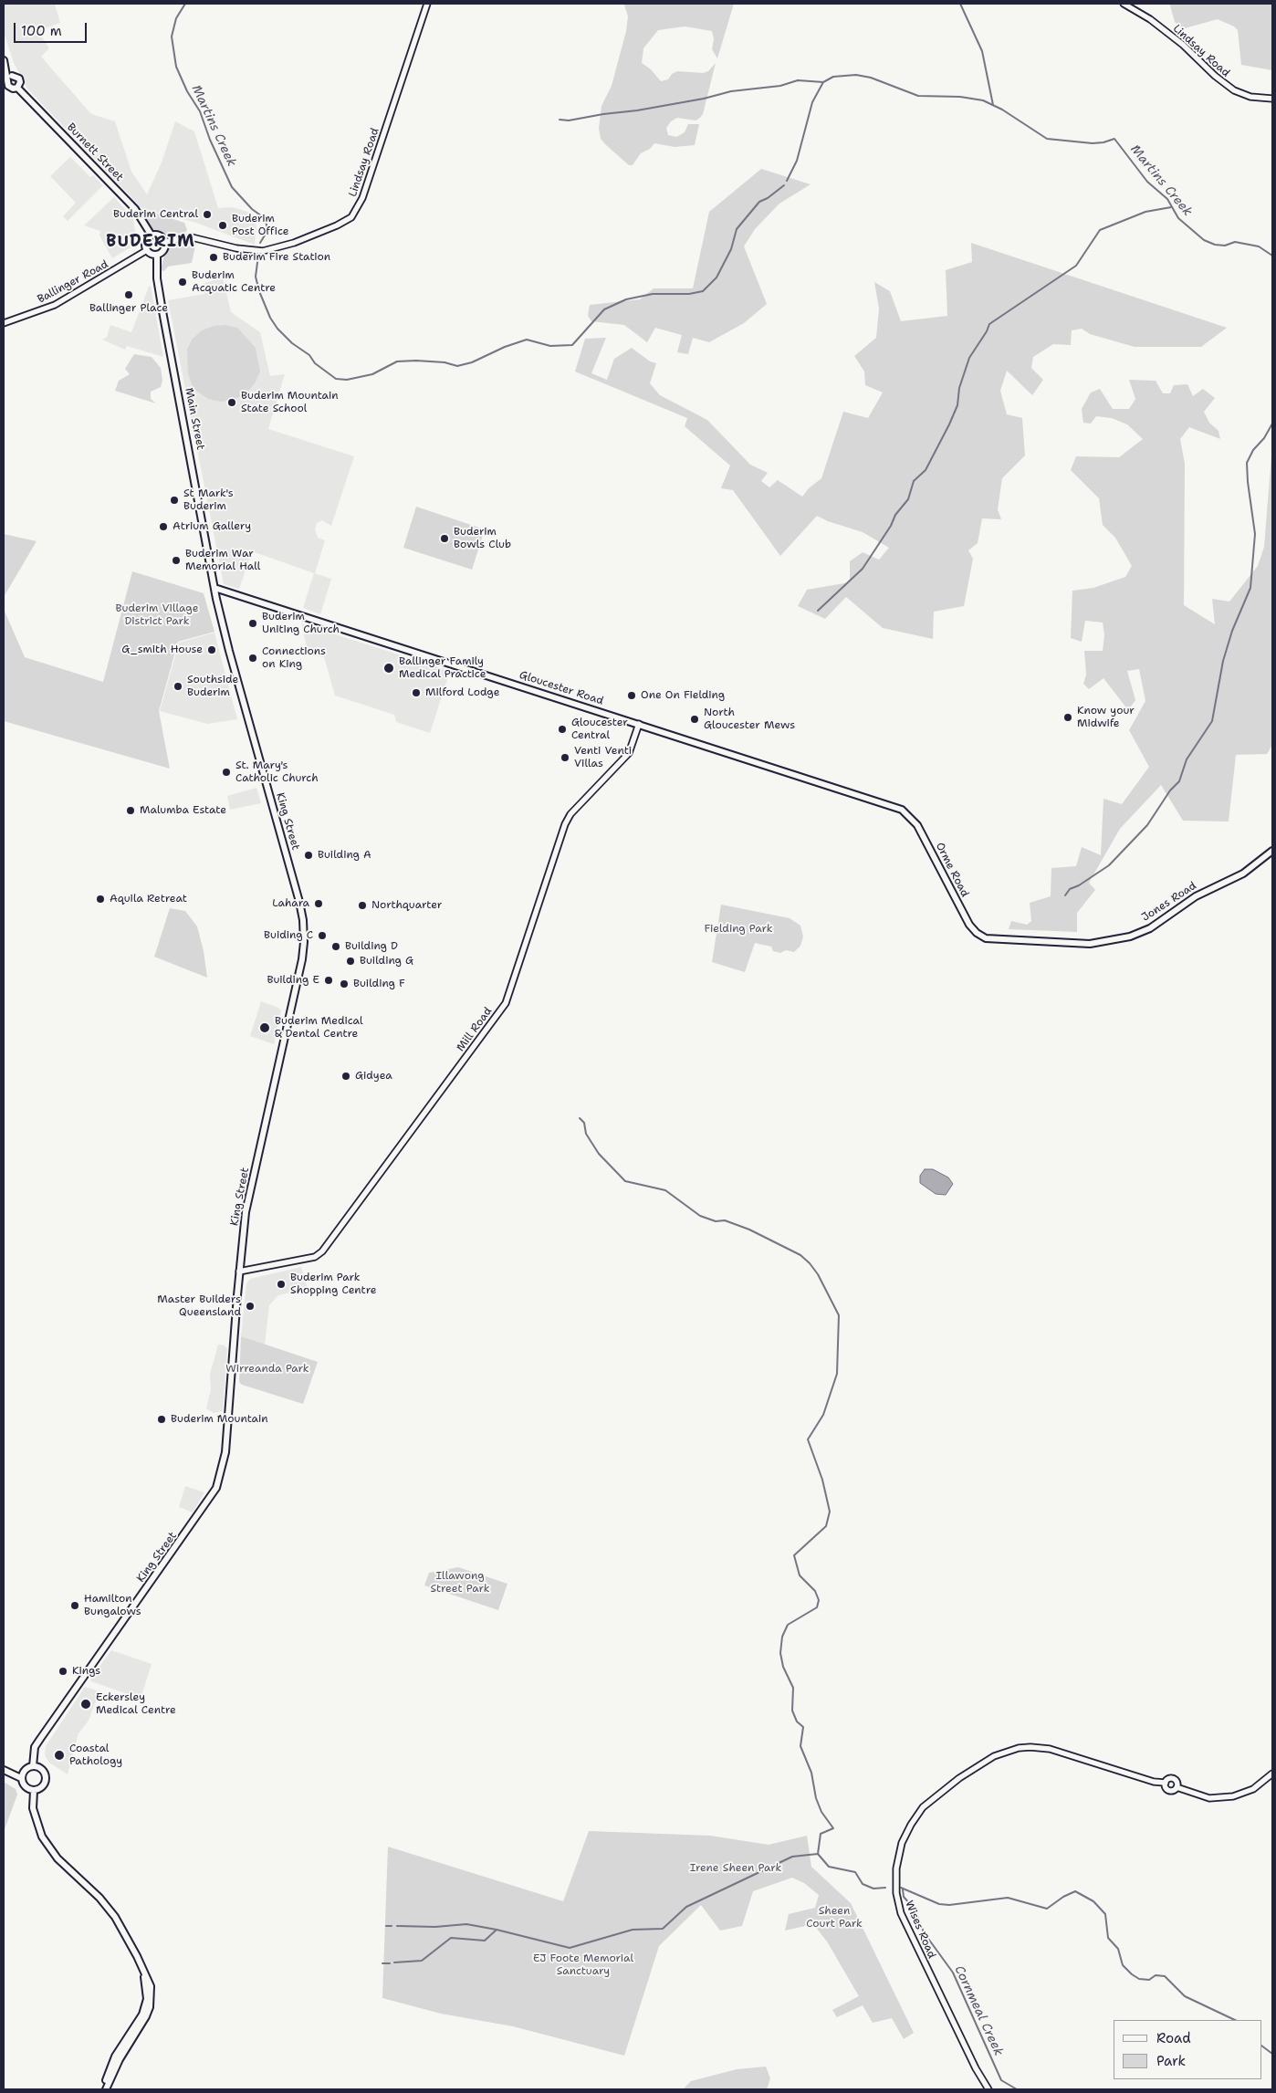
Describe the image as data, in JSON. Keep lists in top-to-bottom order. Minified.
{"streets":{"main road":["Burnett Street","Main Street","Gloucester Road","King Street","Orme Road","Jones Road"],"street":["Lindsay Road","Ballinger Road","Mill Road","Wises Road"]},"crossings":[["Lindsay Road","Burnett Street"],["Lindsay Road","Ballinger Road"],["Lindsay Road","Main Street"],["Burnett Street","Ballinger Road"],["Burnett Street","Main Street"],["Ballinger Road","Main Street"],["Main Street","Gloucester Road"],["Main Street","King Street"],["Gloucester Road","King Street"],["Gloucester Road","Orme Road"],["Gloucester Road","Mill Road"],["King Street","Mill Road"],["Orme Road","Jones Road"]],"districts":["BUDERIM"],"water":["Martins Creek","Cornmeal Creek"],"parks":["Buderim Village District Park","Fielding Park","Wirreanda Park","Illawong Street Park","Irene Sheen Park","Sheen Court Park","EJ Foote Memorial Sanctuary"],"places":["Buderim Central","Buderim Post Office","Buderim Fire Station","Buderim Acquatic Centre","Ballinger Place","Buderim Mountain State School","St Mark's Buderim","Atrium Gallery","Buderim Bowls Club","Buderim War Memorial Hall","Buderim Uniting Church","G_smith House","Connections on King","Ballinger Family Medical Practice","Southside Buderim","Milford Lodge","One On Fielding","Know your Midwife","North Gloucester Mews","Gloucester Central","Venti Venti Villas","St. Mary's Catholic Church","Malumba Estate","Building A","Aquila Retreat","Lahara","Northquarter","Buiding C","Building D","Building G","Building E","Building F","Buderim Medical & Dental Centre","Gidyea","Buderim Park Shopping Centre","Master Builders Queensland","Buderim Mountain","Hamilton Bungalows","Kings","Eckersley Medical Centre","Coastal Pathology"],"legend":["Road","Park"],"scale_bar":"100 m"}
